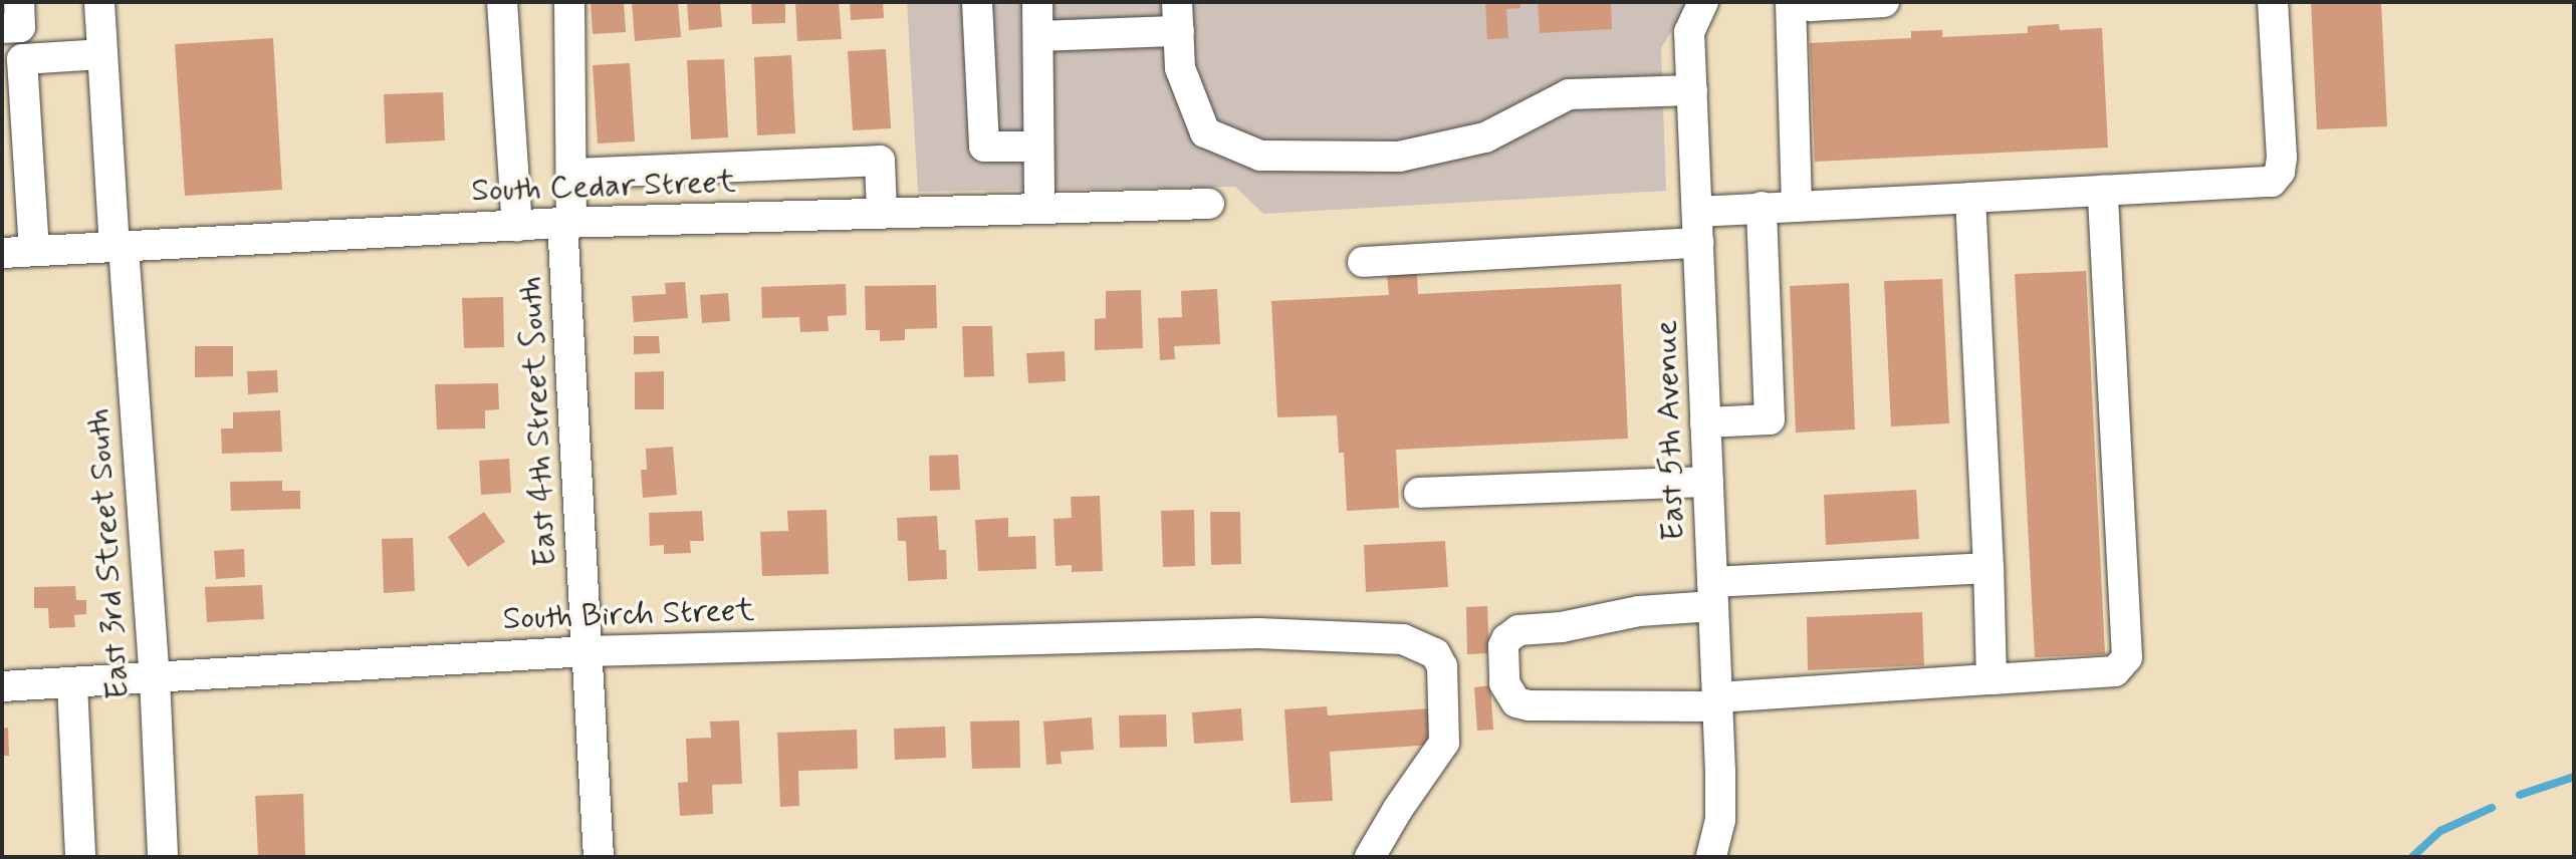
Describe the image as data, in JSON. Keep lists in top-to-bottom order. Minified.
{"streets":{"street":["South Cedar Street","East 4th Street South","East 5th Avenue","East 3rd Street South","South Birch Street"]},"crossings":[["South Cedar Street","East 4th Street South"],["South Cedar Street","East 3rd Street South"],["East 4th Street South","South Birch Street"],["East 3rd Street South","South Birch Street"]]}
